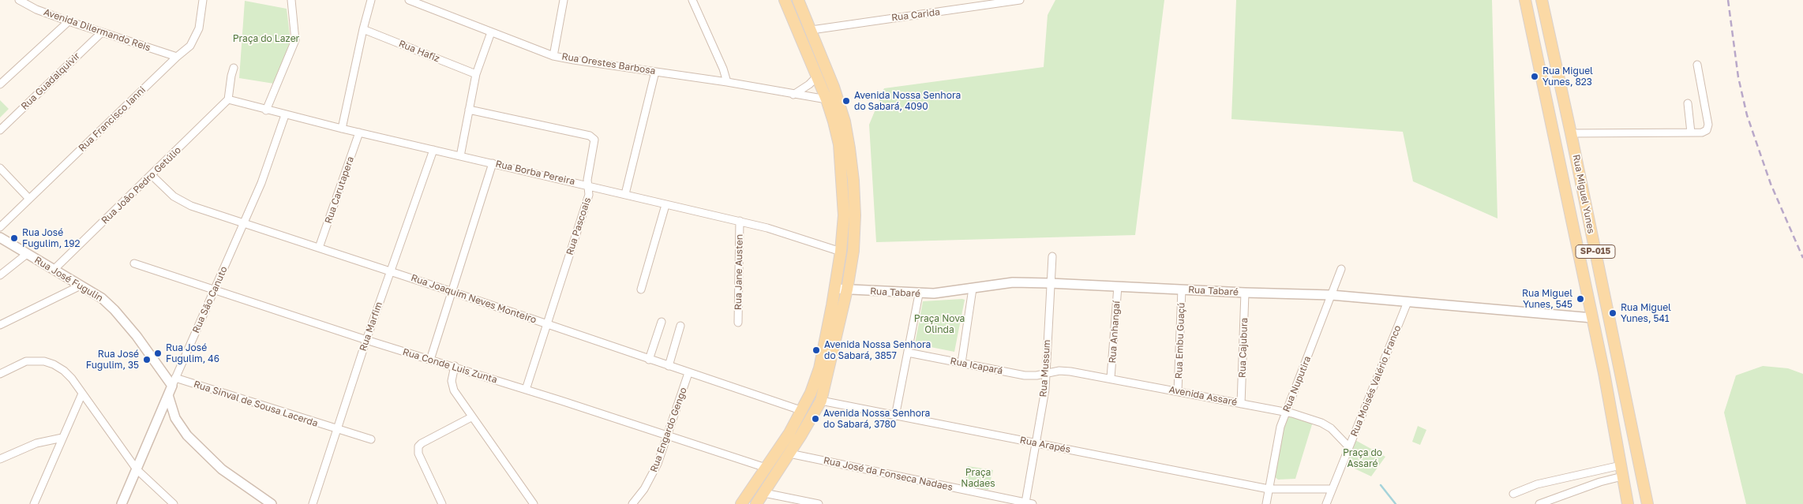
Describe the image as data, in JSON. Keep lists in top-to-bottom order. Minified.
{"streets":{"main road":["Rua Miguel Yunes","SP-015"],"street":["Rua Carida","Avenida Dilermando Reis","Rua Hafiz","Rua Orestes Barbosa","Rua Guadalquivir","Rua Francisco Ianni","Rua Borba Pereira","Rua João Pedro Getúlio","Rua Carutapera","Rua Pascoais","Rua Jane Austen","Rua José Fugulin","Rua Tabaré","Rua Joaquim Neves Monteiro","Rua São Canuto","Rua Marfim","Rua Anhangaí","Rua Embu Guaçú","Rua Cajubura","Rua Conde Luis Zunta","Rua Icapará","Rua Mussum","Rua Moisés Valério Franco","Rua Nuputira","Avenida Assaré","Rua Sinval de Sousa Lacerda","Rua Engardo Gengo","Rua Arapés","Rua José da Fonseca Nadaes"]},"crossings":[["Avenida Dilermando Reis","Rua Guadalquivir"],["Avenida Dilermando Reis","Rua Francisco Ianni"],["Rua Borba Pereira","Rua João Pedro Getúlio"],["Rua Borba Pereira","Rua Carutapera"],["Rua Borba Pereira","Rua Pascoais"],["Rua Borba Pereira","Rua Jane Austen"],["Rua Borba Pereira","Rua São Canuto"],["Rua Borba Pereira","Rua Marfim"],["Rua João Pedro Getúlio","Rua José Fugulin"],["Rua João Pedro Getúlio","Rua Joaquim Neves Monteiro"],["Rua Carutapera","Rua Joaquim Neves Monteiro"],["Rua Miguel Yunes","Rua Tabaré"],["Rua Pascoais","Rua Joaquim Neves Monteiro"],["Rua Pascoais","Rua Conde Luis Zunta"],["Rua José Fugulin","Rua São Canuto"],["Rua José Fugulin","Rua Sinval de Sousa Lacerda"],["Rua Tabaré","Rua Anhangaí"],["Rua Tabaré","Rua Embu Guaçú"],["Rua Tabaré","Rua Cajubura"],["Rua Tabaré","Rua Mussum"],["Rua Tabaré","Rua Moisés Valério Franco"],["Rua Tabaré","Rua Nuputira"],["Rua Joaquim Neves Monteiro","Rua São Canuto"],["Rua Joaquim Neves Monteiro","Rua Marfim"],["Rua Joaquim Neves Monteiro","Rua Engardo Gengo"],["Rua São Canuto","Rua Conde Luis Zunta"],["Rua São Canuto","Rua Sinval de Sousa Lacerda"],["Rua Marfim","Rua Conde Luis Zunta"],["Rua Marfim","Rua Sinval de Sousa Lacerda"],["Rua Anhangaí","Avenida Assaré"],["Rua Embu Guaçú","Avenida Assaré"],["Rua Cajubura","Avenida Assaré"],["Rua Conde Luis Zunta","Rua Engardo Gengo"],["Rua Icapará","Rua Mussum"],["Rua Icapará","Avenida Assaré"],["Rua Mussum","Avenida Assaré"],["Rua Mussum","Rua Arapés"],["Rua Mussum","Rua José da Fonseca Nadaes"],["Rua Moisés Valério Franco","Avenida Assaré"],["Rua Moisés Valério Franco","Rua Arapés"],["Rua Nuputira","Avenida Assaré"],["Rua Nuputira","Rua Arapés"]],"parks":["Praça do Lazer","Praça Nova Olinda","Praça do Assaré","Praça Nadaes"],"places":["Rua Miguel Yunes, 823","Avenida Nossa Senhora do Sabará, 4090","Rua José Fugulim, 192","Rua Miguel Yunes, 545","Rua Miguel Yunes, 541","Avenida Nossa Senhora do Sabará, 3857","Rua José Fugulim, 46","Rua José Fugulim, 35","Avenida Nossa Senhora do Sabará, 3780"]}
